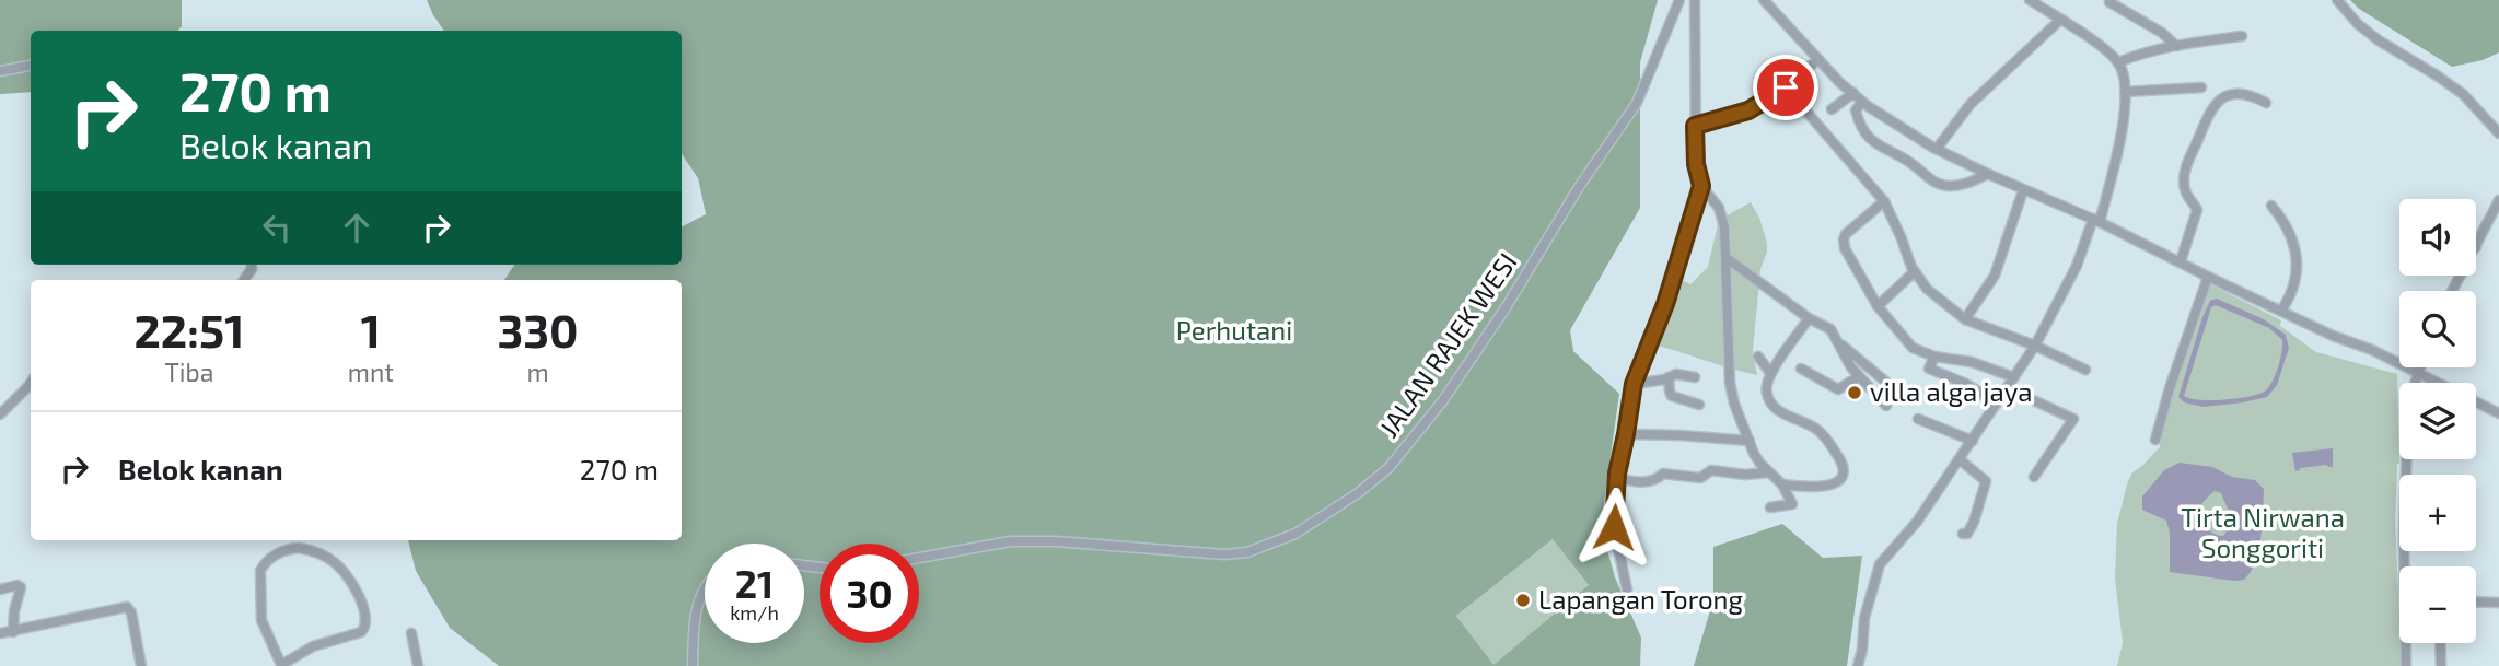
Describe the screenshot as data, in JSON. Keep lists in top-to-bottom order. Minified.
{"streets":{"street":["JALAN RAJEK WESI"]},"parks":["Perhutani","Tirta Nirwana Songgoriti"],"places":["villa alga jaya","Lapangan Torong"],"page":{"turn":["270 m","Belok kanan"],"map_buttons":["+","−"],"eta":["22:51","Tiba","1","mnt","330","m"],"list":[{"name":"Belok kanan","value":"270 m"}],"speed":"21 km/h","limit":"30"}}
